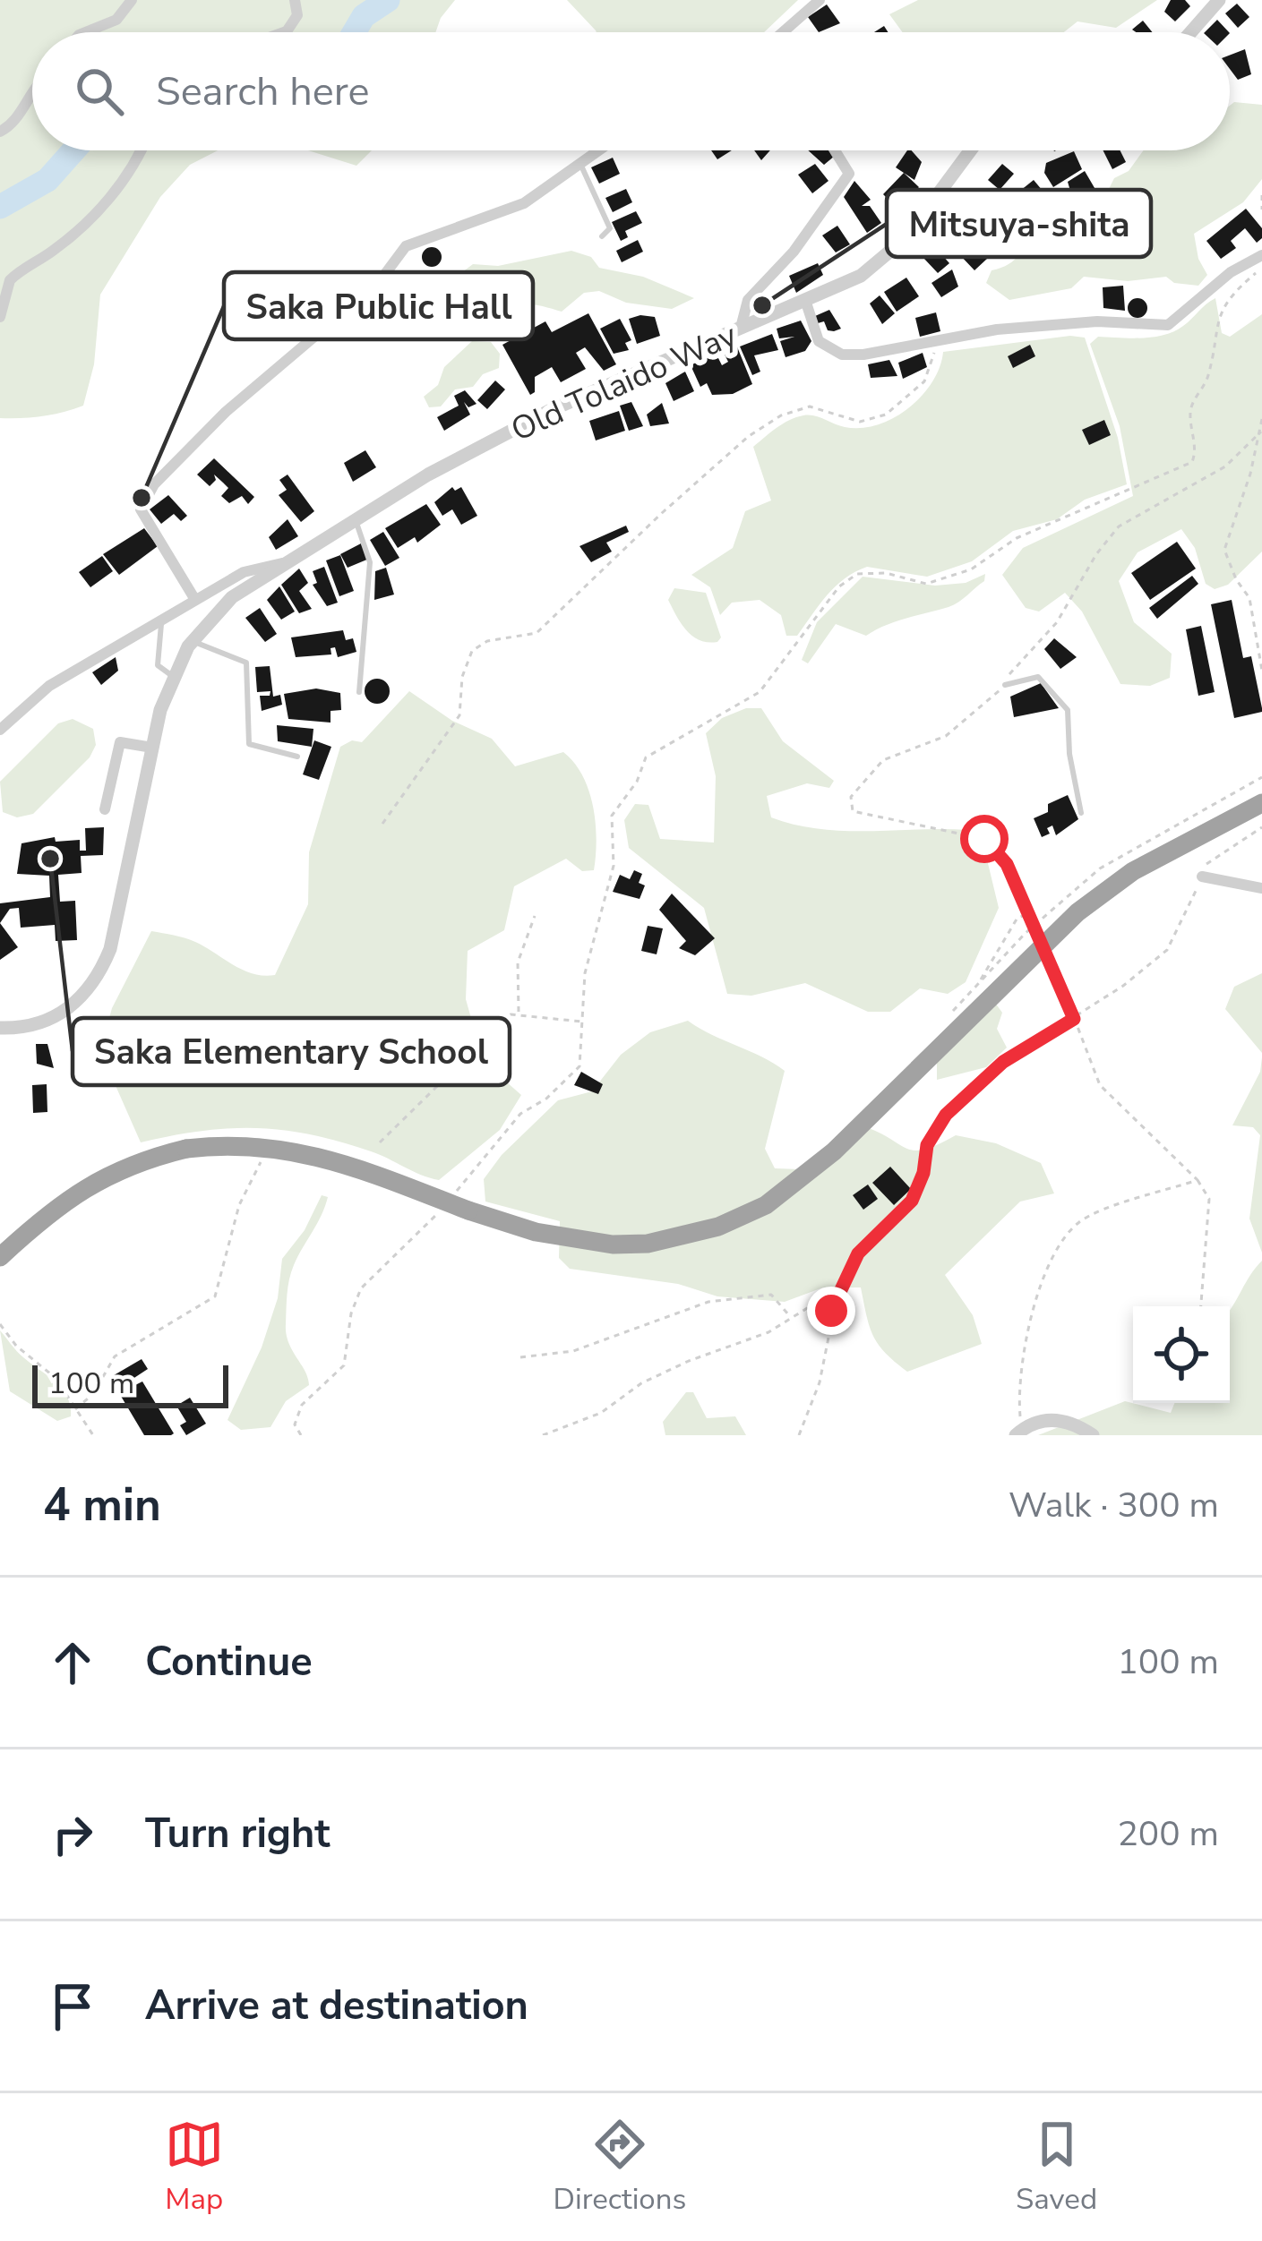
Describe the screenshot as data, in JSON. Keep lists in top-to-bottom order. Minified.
{"streets":{"street":["Old Tolaido Way"]},"places":["Mitsuya-shita","Saka Public Hall","Saka Elementary School"],"scale_bar":"100 m","page":{"search":"Search here","scale":"100 m","heading":["4 min","Walk · 300 m"],"list":[["Continue","100 m"],["Turn right","200 m"],"Arrive at destination"],"nav":["Map","Directions","Saved"]}}
